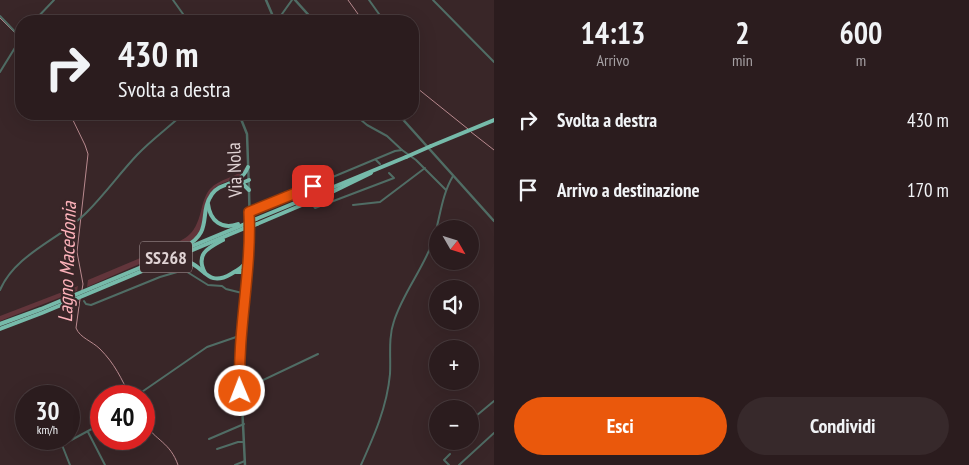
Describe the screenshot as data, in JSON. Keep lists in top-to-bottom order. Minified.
{"streets":{"highway":["SS268"],"street":["Via Nola"]},"crossings":[["Via Nola","SS268"]],"water":["Lagno Macedonia"],"north":"bottom right","page":{"eta":["14:13","Arrivo","2","min","600","m"],"turn":["430 m","Svolta a destra"],"list":[{"name":"Svolta a destra","value":"430 m"},{"name":"Arrivo a destinazione","value":"170 m"}],"map_buttons":["+","−"],"speed":"30 km/h","limit":"40","buttons":["Esci","Condividi"]}}
